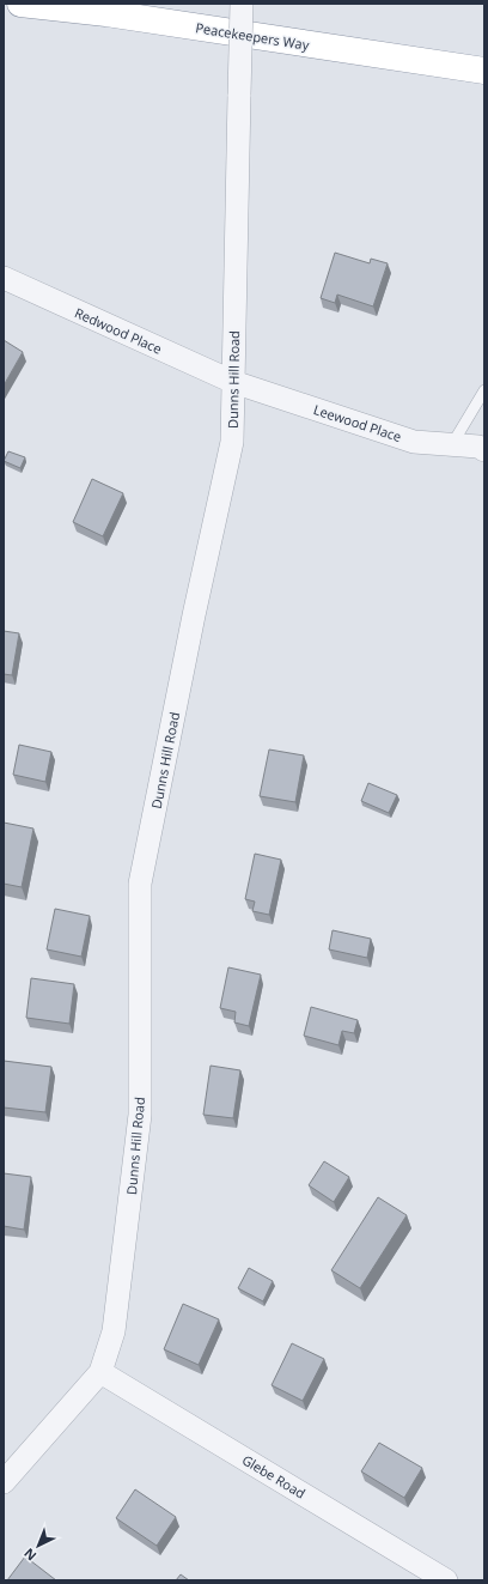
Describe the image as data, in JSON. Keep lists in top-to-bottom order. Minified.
{"streets":{"highway":["Peacekeepers Way"],"street":["Redwood Place","Dunns Hill Road","Leewood Place","Glebe Road"]},"crossings":[["Redwood Place","Dunns Hill Road"],["Redwood Place","Leewood Place"],["Dunns Hill Road","Leewood Place"],["Dunns Hill Road","Glebe Road"]],"north":"bottom left"}
